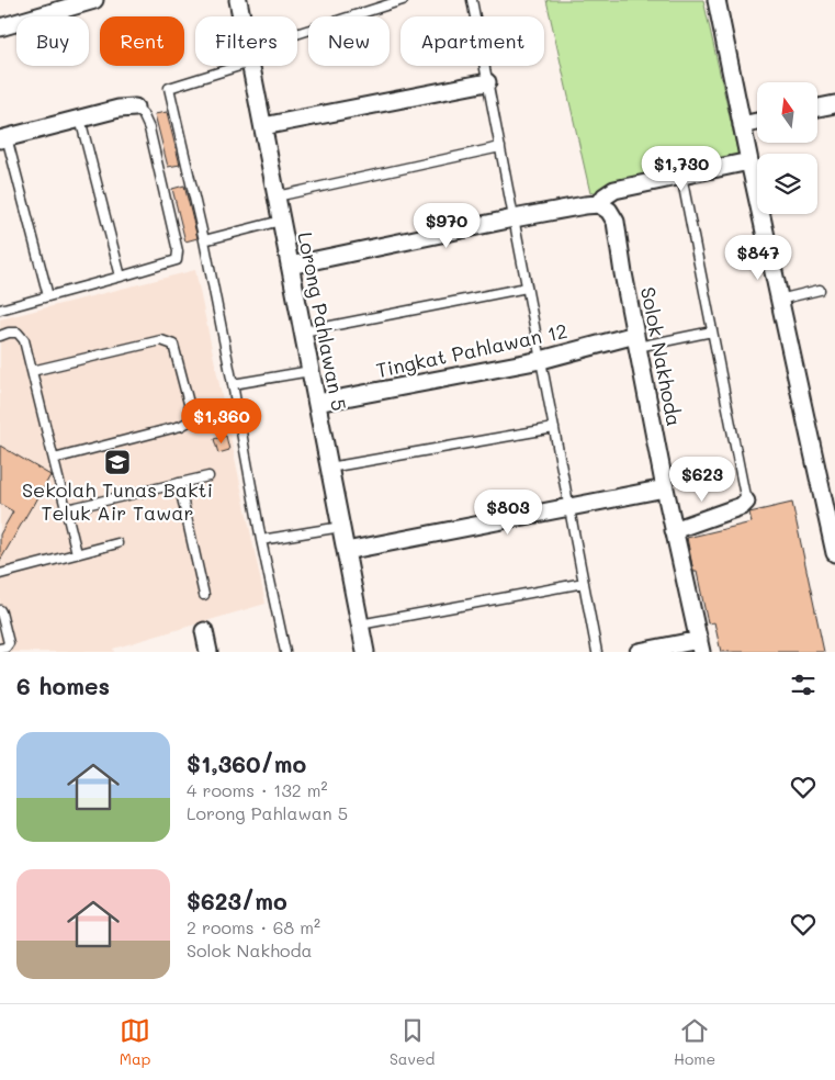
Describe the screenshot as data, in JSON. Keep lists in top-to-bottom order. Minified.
{"streets":{"street":["Lorong Pahlawan 5","Tingkat Pahlawan 12","Solok Nakhoda"]},"crossings":[["Lorong Pahlawan 5","Tingkat Pahlawan 12"],["Tingkat Pahlawan 12","Solok Nakhoda"]],"places":{"school or university":["Sekolah Tunas Bakti Teluk Air Tawar"]},"north":"top","page":{"chip":["Buy","Rent","Filters","New","Apartment"],"price":["$1,730","$970","$847","$1,360","$623","$803"],"heading":"6 homes","list":[{"name":"$1,360/mo","note":"4 rooms · 132 m² · Lorong Pahlawan 5"},{"name":"$623/mo","note":"2 rooms · 68 m² · Solok Nakhoda"}],"tabs":["Map","Saved","Home"]}}
